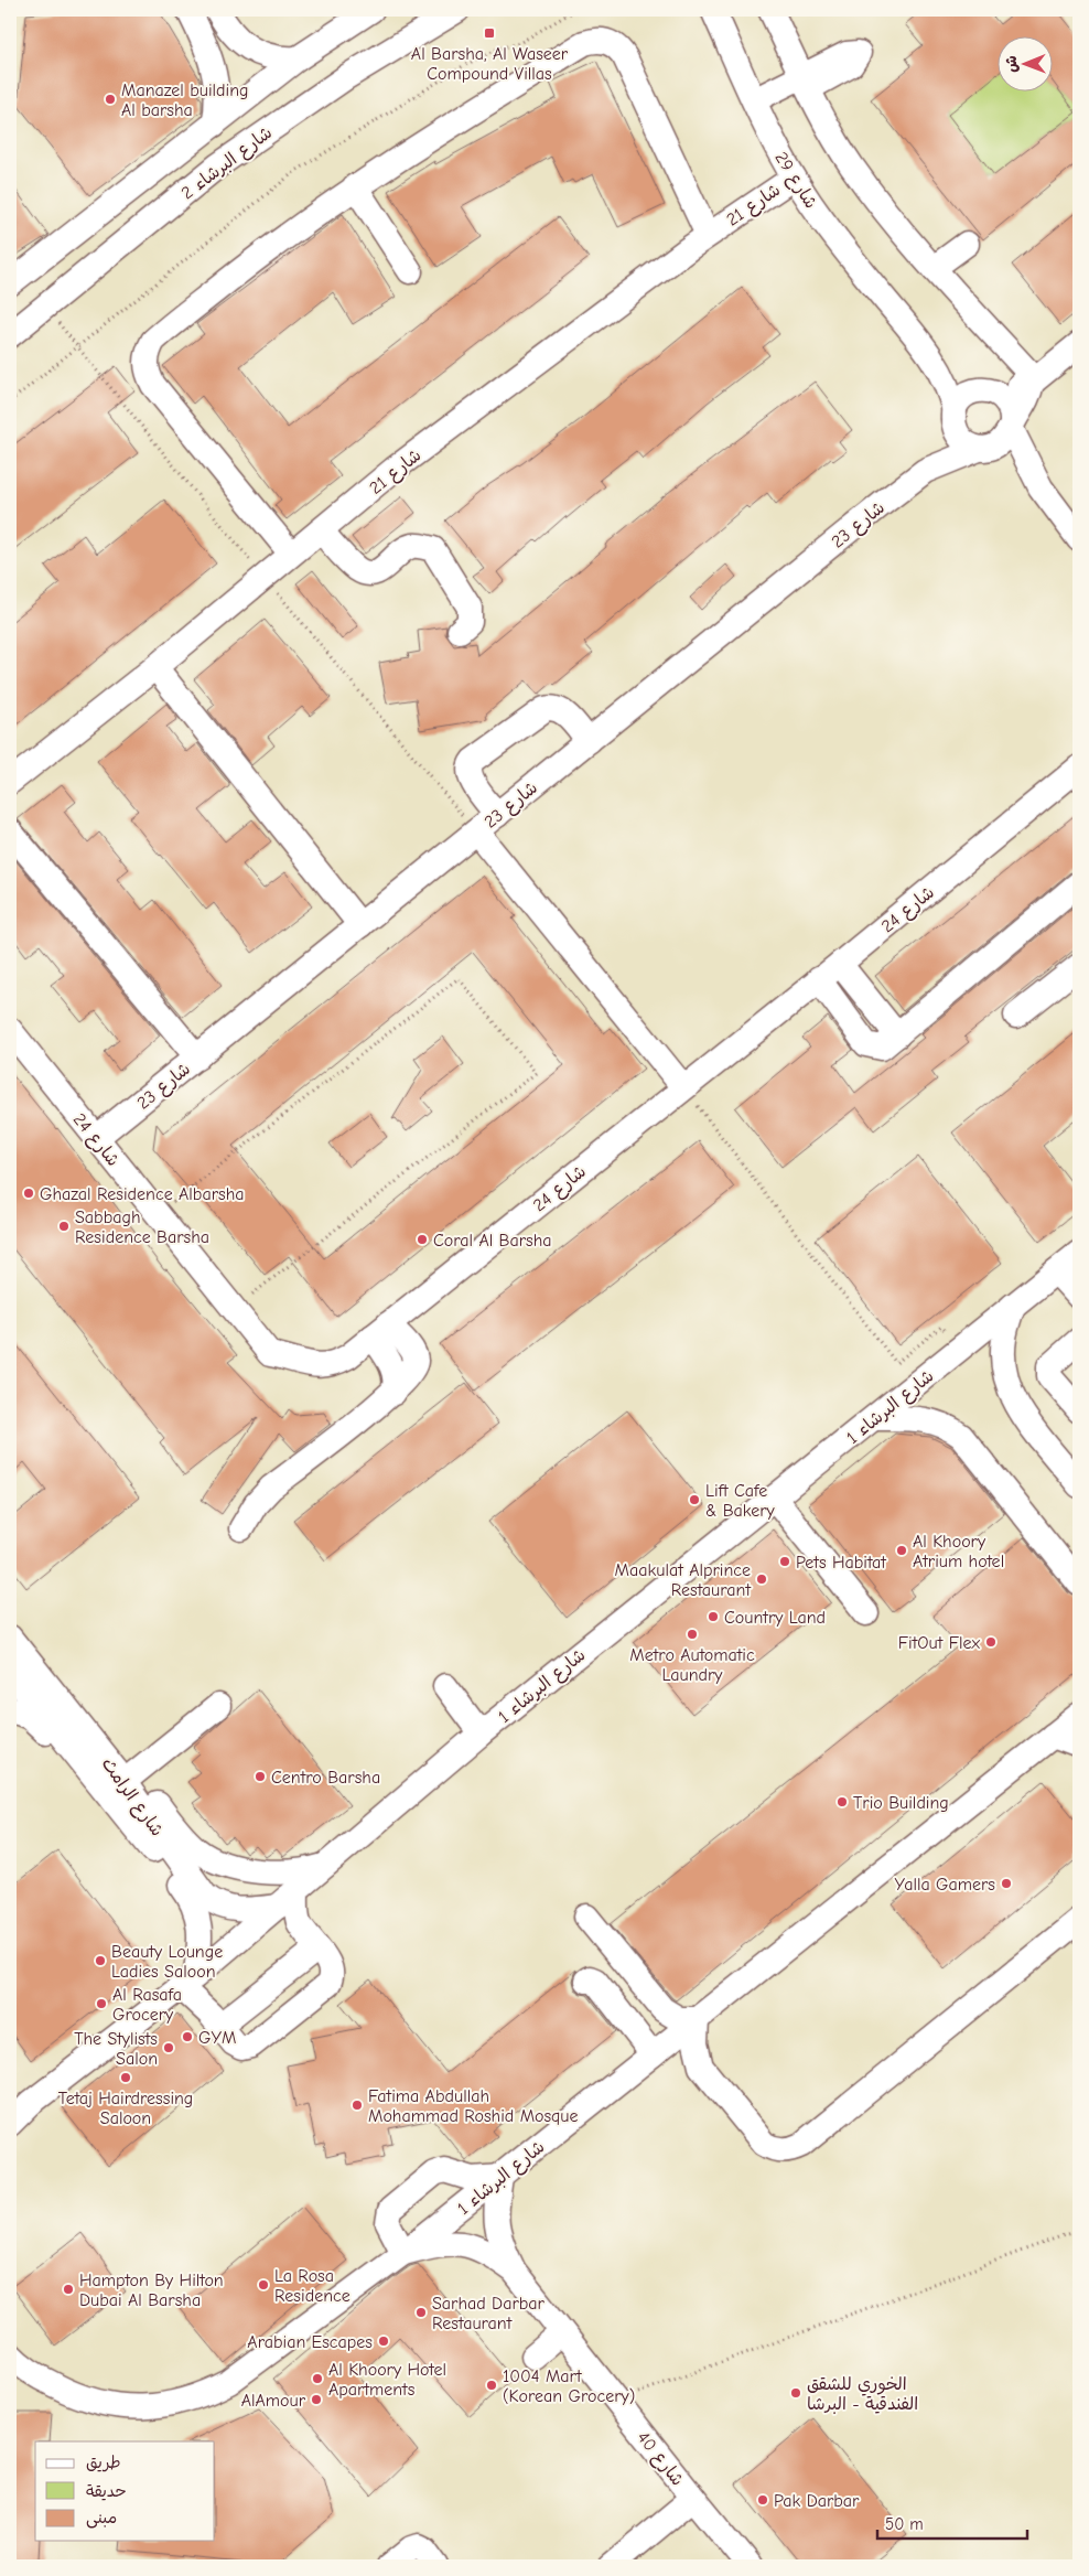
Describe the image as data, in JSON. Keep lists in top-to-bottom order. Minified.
{"streets":{"street":["شارع البرشاء 2","شارع 29","شارع 21","شارع 23","شارع 24","شارع البرشاء 1","شارع الرامث","شارع 40"]},"crossings":[["شارع 29","شارع 21"],["شارع 29","شارع 23"],["شارع 23","شارع 24"],["شارع البرشاء 1","شارع الرامث"],["شارع البرشاء 1","شارع 40"]],"places":{"transit":["Al Barsha, Al Waseer Compound Villas"],"other":["Manazel building Al barsha","Ghazal Residence Albarsha","Sabbagh Residence Barsha","Coral Al Barsha","Lift Cafe & Bakery","Al Khoory Atrium hotel","Pets Habitat","Maakulat Alprince Restaurant","Country Land","Metro Automatic Laundry","FitOut Flex","Centro Barsha","Trio Building","Yalla Gamers","Beauty Lounge Ladies Saloon","Al Rasafa Grocery","GYM","The Stylists Salon","Tetaj Hairdressing Saloon","Fatima Abdullah Mohammad Roshid Mosque","La Rosa Residence","Hampton By Hilton Dubai Al Barsha","Sarhad Darbar Restaurant","Arabian Escapes","Al Khoory Hotel Apartments","1004 Mart (Korean Grocery)","الخوري للشقق الفندقية - البرشا","AlAmour","Pak Darbar"]},"legend":["طريق","حديقة","مبنى"],"scale_bar":"50 m","north":"left"}
